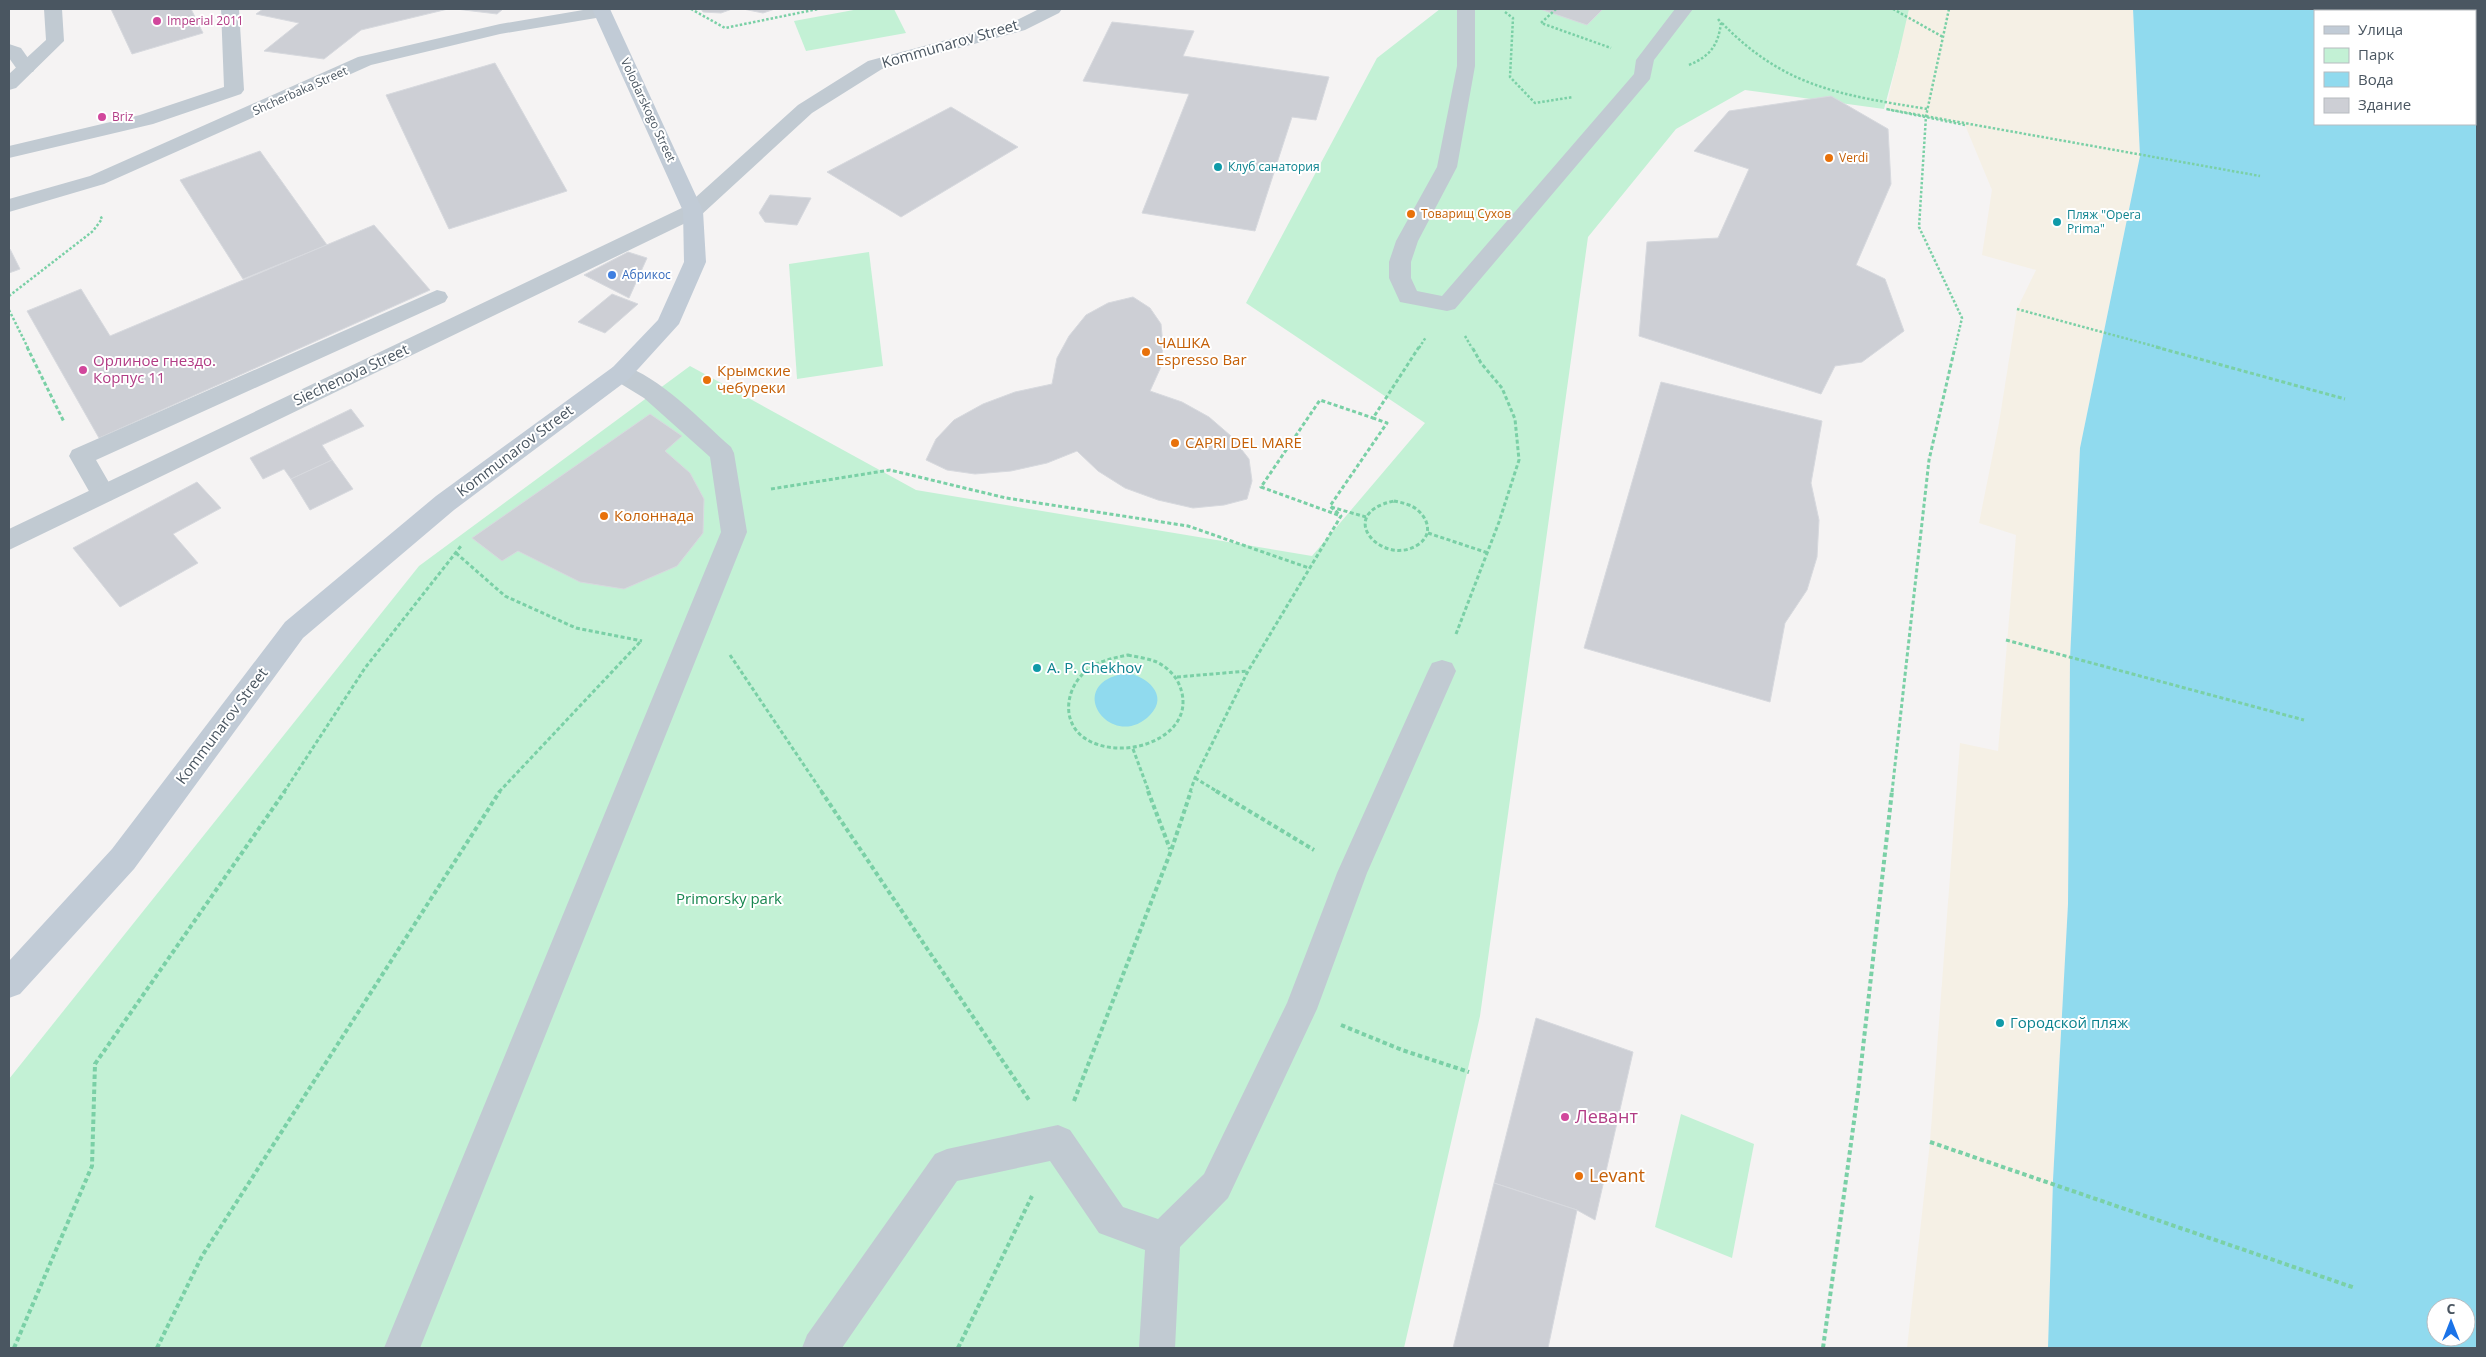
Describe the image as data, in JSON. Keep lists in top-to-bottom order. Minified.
{"streets":{"main road":["Kommunarov Street","Volodarskogo Street"],"street":["Shcherbaka Street","Siechenova Street"]},"crossings":[["Kommunarov Street","Volodarskogo Street"],["Kommunarov Street","Siechenova Street"],["Shcherbaka Street","Volodarskogo Street"],["Volodarskogo Street","Siechenova Street"]],"parks":["Primorsky park"],"places":["Imperial 2011","Briz","Verdi","Клуб санатория","Товарищ Сухов","Пляж \"Opera Prima\"","Абрикос","ЧАШКА Espresso Bar","Орлиное гнездо. Корпус 11","Крымские чебуреки","CAPRI DEL MARE","Колоннада","A. P. Chekhov","Городской пляж","Левант","Levant"],"legend":["Улица","Парк","Вода","Здание"],"north":"top"}
